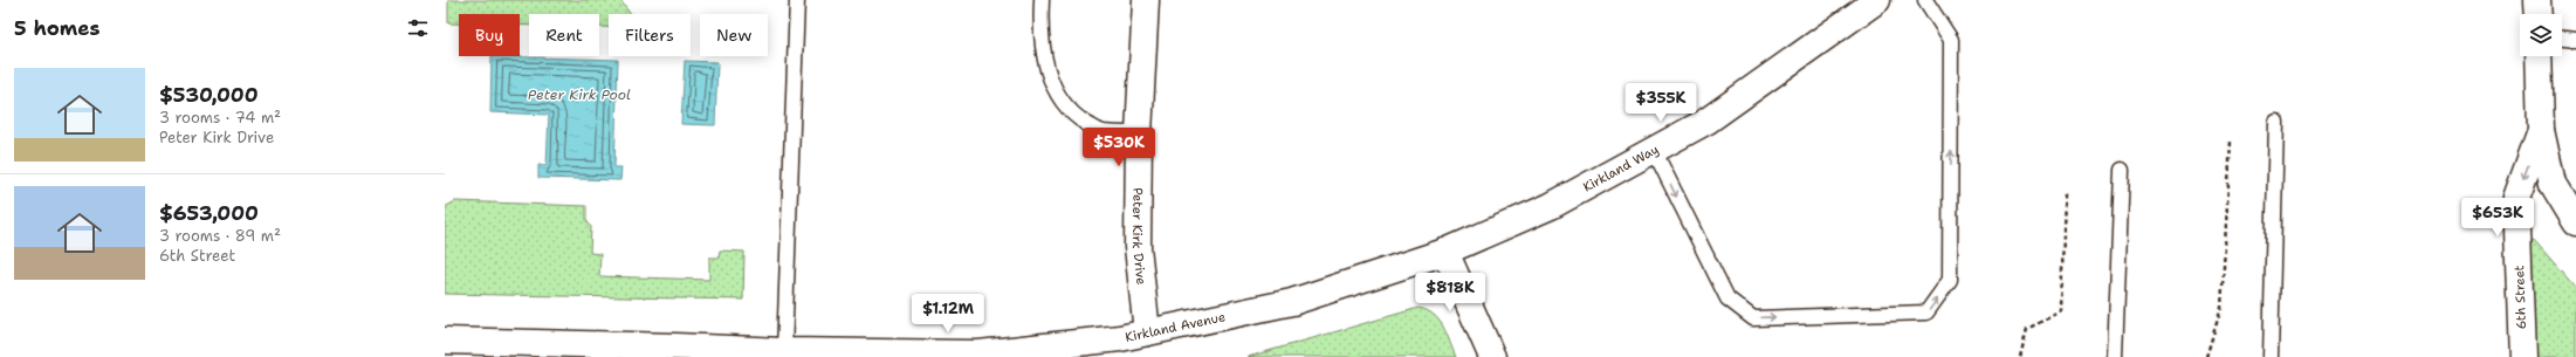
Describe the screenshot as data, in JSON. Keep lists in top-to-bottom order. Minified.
{"streets":{"main road":["Kirkland Way","Peter Kirk Drive","6th Street","Kirkland Avenue"]},"crossings":[["Kirkland Way","Kirkland Avenue"],["Peter Kirk Drive","Kirkland Avenue"]],"one_way":["6th Street"],"water":["Peter Kirk Pool"],"page":{"heading":"5 homes","chip":["Buy","Rent","Filters","New"],"list":[{"name":"$530,000","note":"3 rooms · 74 m² · Peter Kirk Drive"},{"name":"$653,000","note":"3 rooms · 89 m² · 6th Street"}],"price":["$355K","$530K","$653K","$818K","$1.12M"]}}
